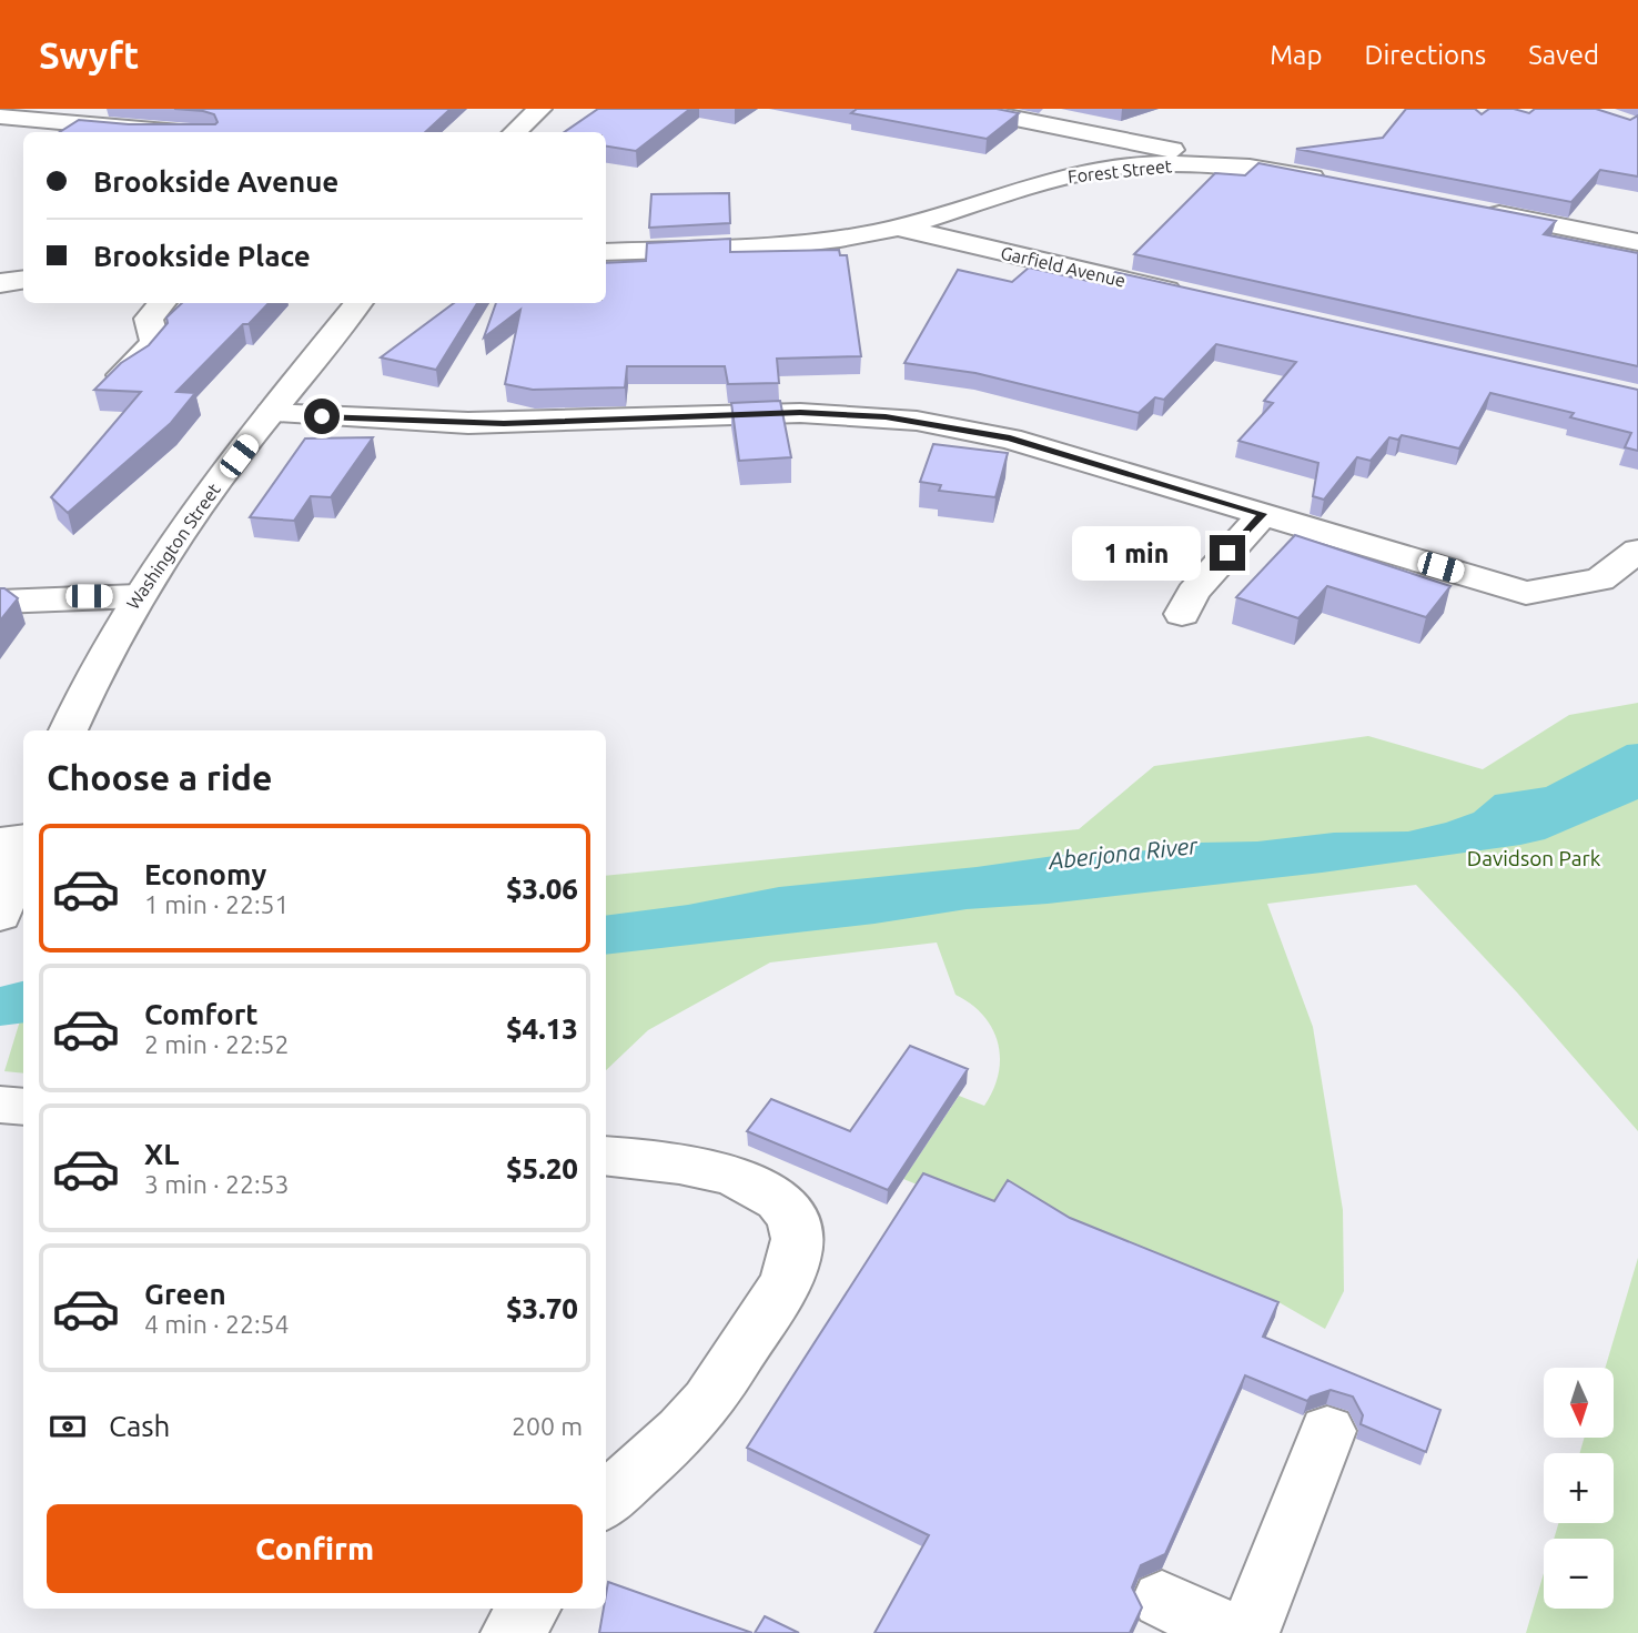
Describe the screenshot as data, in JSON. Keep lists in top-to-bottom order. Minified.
{"streets":{"street":["Forest Street","Garfield Avenue","Washington Street"]},"crossings":[["Forest Street","Garfield Avenue"]],"water":["Aberjona River"],"parks":["Davidson Park"],"north":"bottom","page":{"header":"Swyft","nav":["Map","Directions","Saved"],"banner":["Brookside Avenue","Brookside Place"],"bubble":"1 min","heading":"Choose a ride","list":[{"name":"Economy","note":"1 min · 22:51","value":"$3.06"},{"name":"Comfort","note":"2 min · 22:52","value":"$4.13"},{"name":"XL","note":"3 min · 22:53","value":"$5.20"},{"name":"Green","note":"4 min · 22:54","value":"$3.70"}],"map_buttons":["+","−"],"pay":["Cash","200 m"],"buttons":"Confirm"}}
